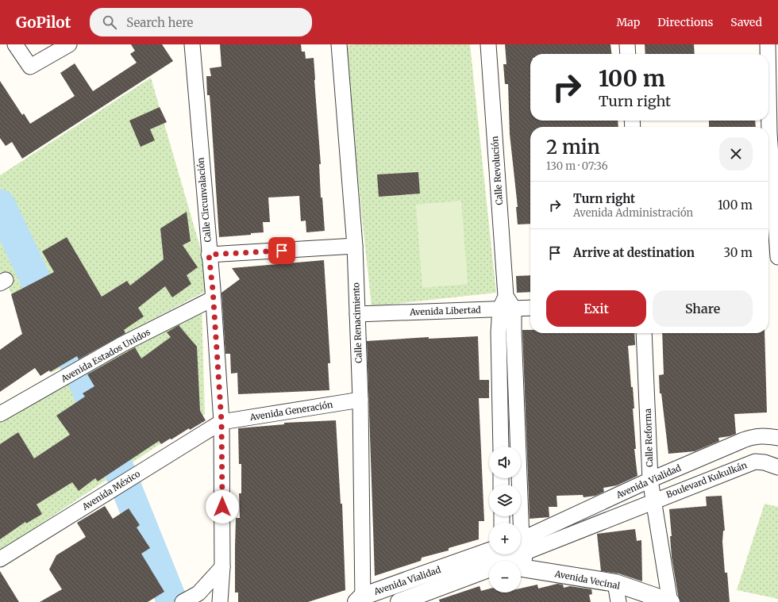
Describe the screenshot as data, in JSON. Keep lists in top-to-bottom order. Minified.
{"streets":{"street":["Calle Revolución","Calle Circunvalación","Avenida Libertad","Calle Renacimiento","Avenida Estados Unidos","Avenida Generación","Calle Reforma","Boulevard Kukulkán","Avenida Vialidad","Avenida México","Avenida Vecinal"]},"crossings":[["Calle Revolución","Avenida Libertad"],["Calle Circunvalación","Avenida Estados Unidos"],["Calle Circunvalación","Avenida Generación"],["Calle Circunvalación","Avenida México"],["Avenida Libertad","Calle Renacimiento"],["Calle Renacimiento","Avenida Generación"],["Calle Renacimiento","Avenida Vialidad"],["Avenida Generación","Avenida México"],["Calle Reforma","Boulevard Kukulkán"],["Calle Reforma","Avenida Vialidad"],["Calle Reforma","Avenida Vecinal"],["Boulevard Kukulkán","Avenida Vialidad"]],"page":{"header":"GoPilot","search":"Search here","nav":["Map","Directions","Saved"],"turn":["100 m","Turn right"],"heading":["2 min","130 m · 07:36"],"list":[{"name":"Turn right","note":"Avenida Administración","value":"100 m"},{"name":"Arrive at destination","value":"30 m"}],"buttons":["Exit","Share"],"map_buttons":["+","−"]}}
